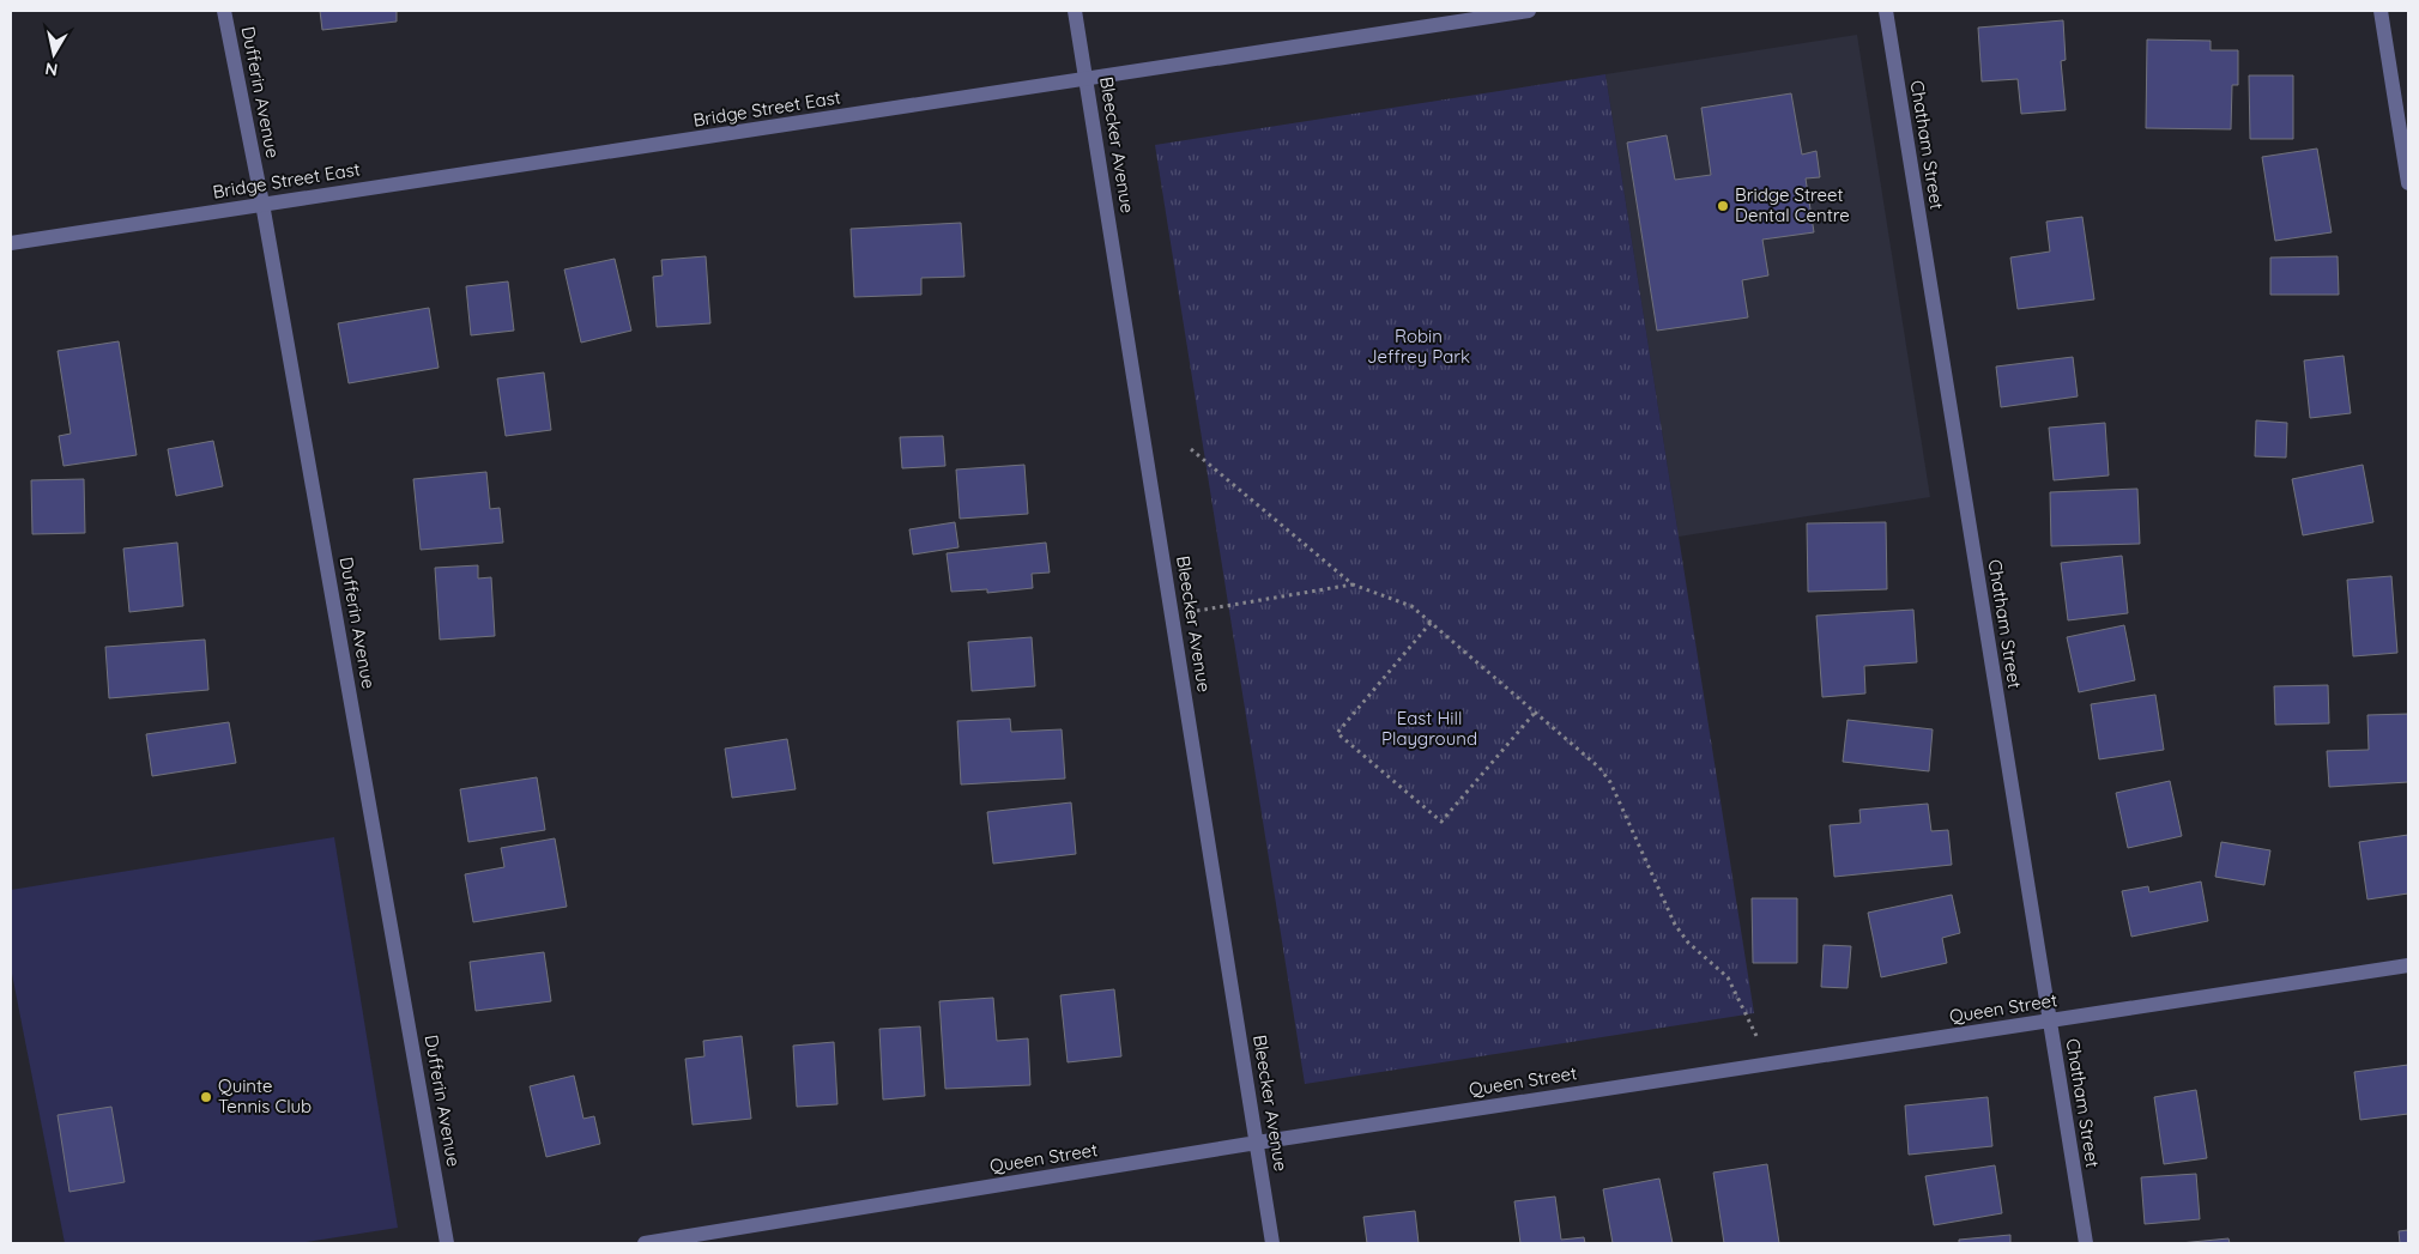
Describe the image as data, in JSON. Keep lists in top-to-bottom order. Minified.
{"streets":{"street":["Dufferin Avenue","Bridge Street East","Bleecker Avenue","Chatham Street","Queen Street"]},"crossings":[["Dufferin Avenue","Bridge Street East"],["Bridge Street East","Bleecker Avenue"],["Bleecker Avenue","Queen Street"],["Chatham Street","Queen Street"]],"parks":["Robin Jeffrey Park","East Hill Playground"],"places":["Bridge Street Dental Centre","Quinte Tennis Club"],"north":"bottom"}
